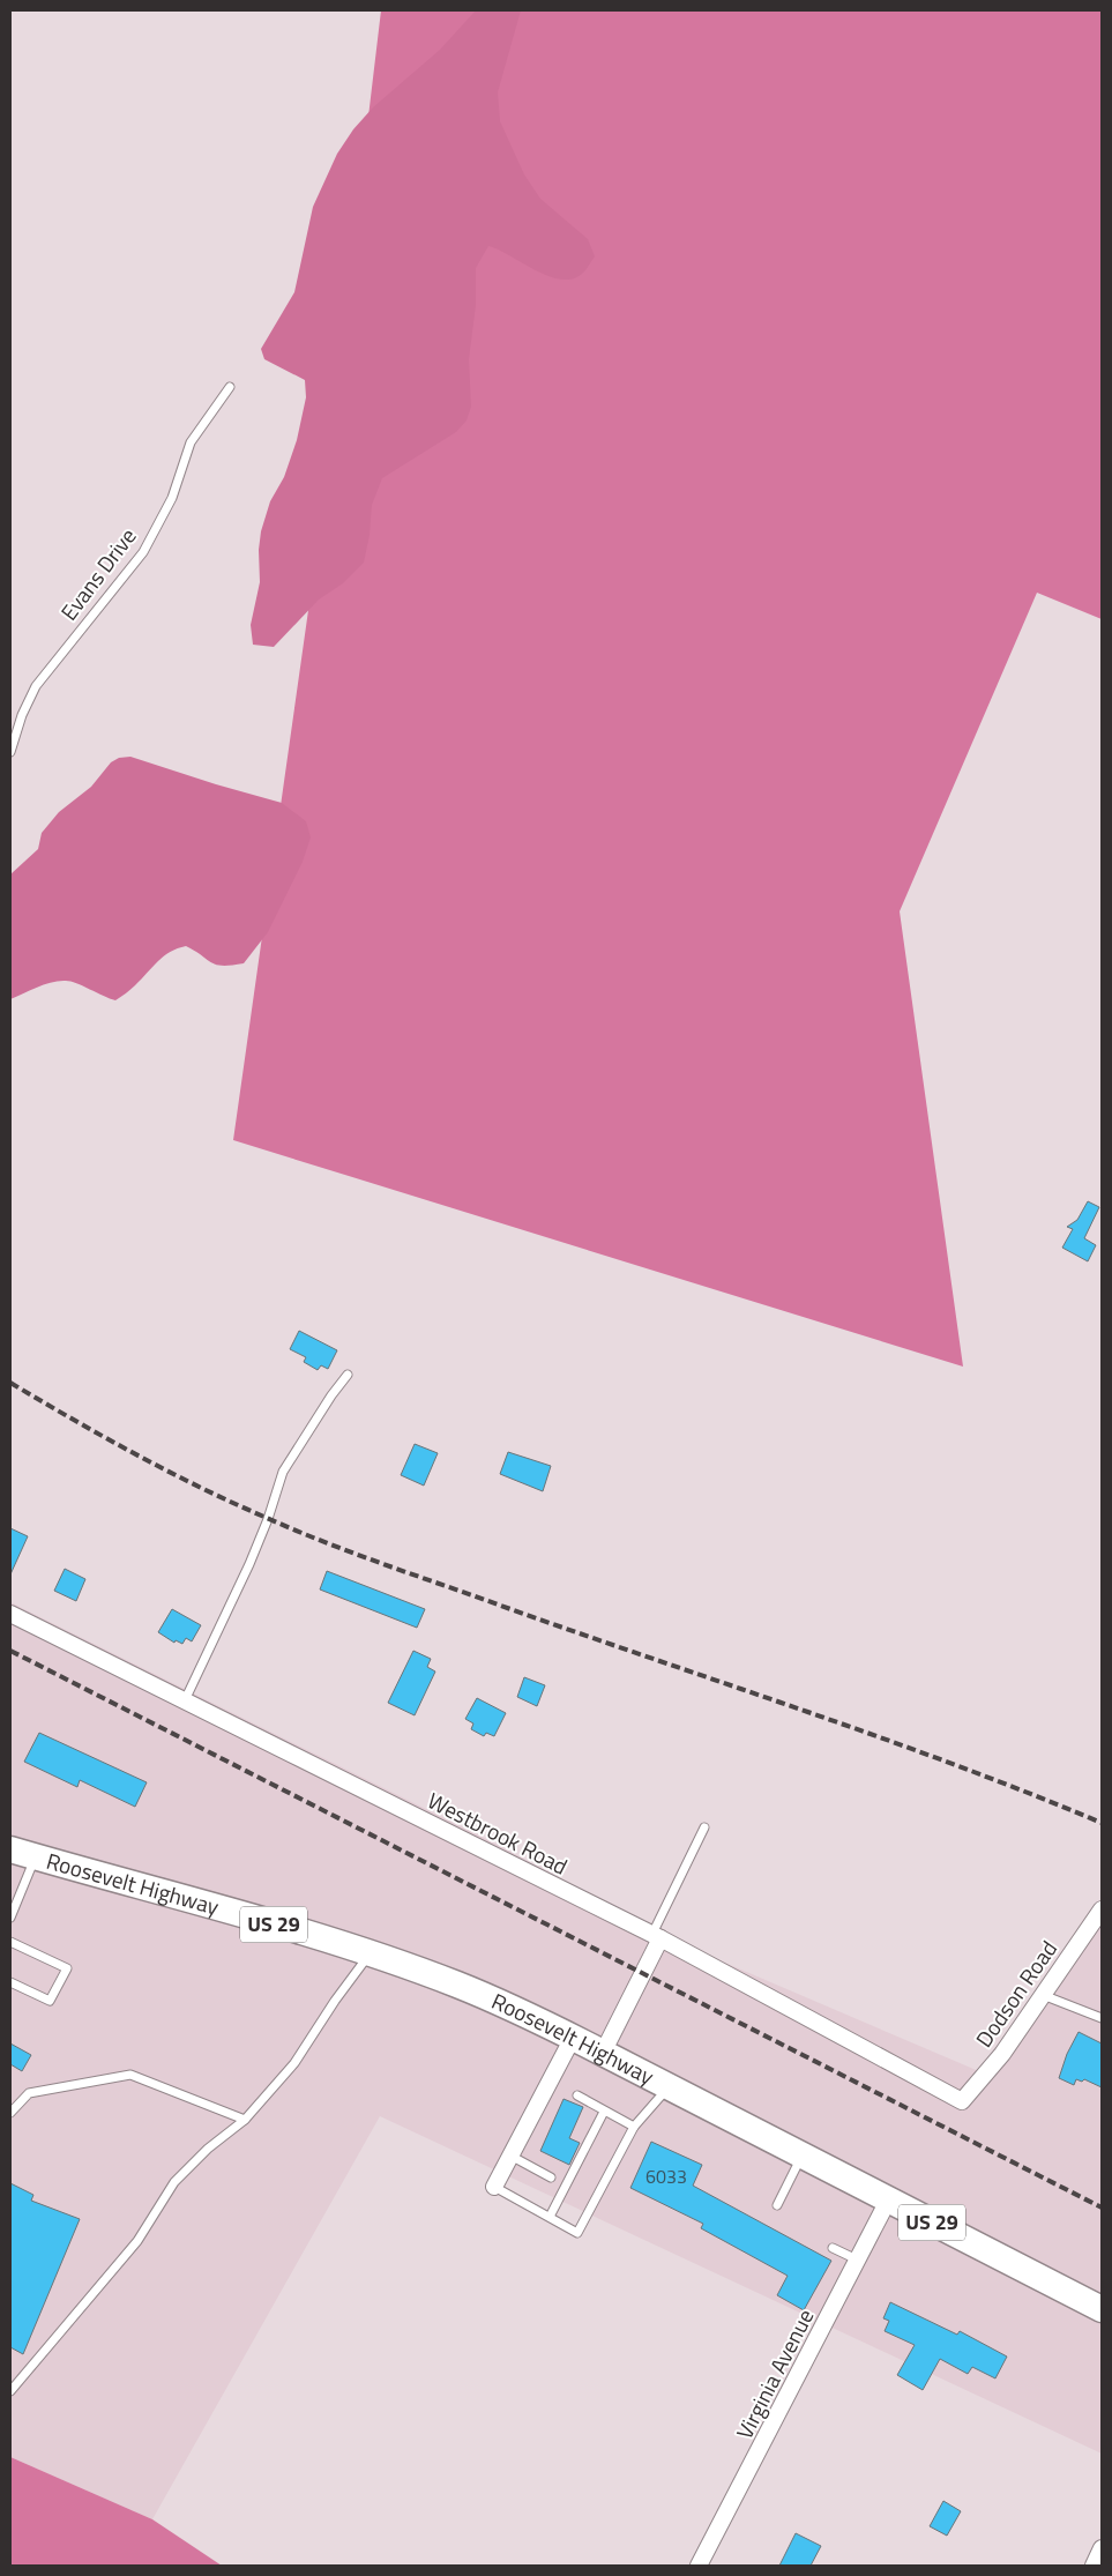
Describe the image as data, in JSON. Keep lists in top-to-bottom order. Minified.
{"streets":{"main road":["Roosevelt Highway","US 29"],"street":["Westbrook Road","Dodson Road","Virginia Avenue"],"lane":["Evans Drive"]},"crossings":[["Westbrook Road","Dodson Road"],["Roosevelt Highway","Virginia Avenue"]],"house_numbers":["6033"]}
